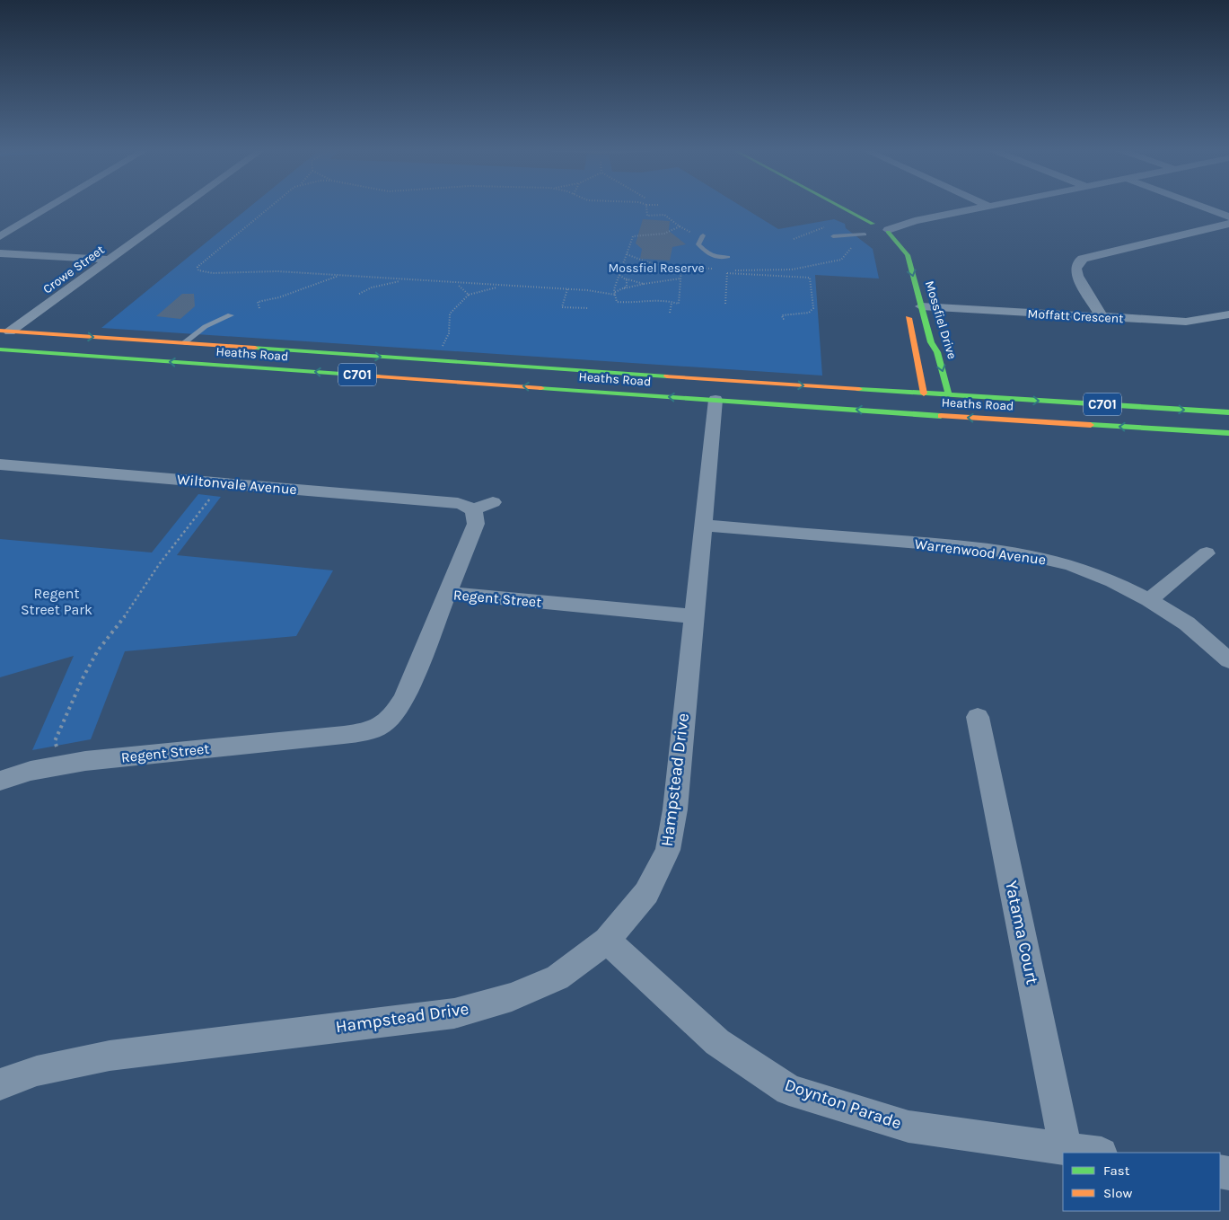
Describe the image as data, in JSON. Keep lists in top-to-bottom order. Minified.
{"streets":{"main road":["Mossfiel Drive","Heaths Road","C701"],"street":["Crowe Street","Moffatt Crescent","Wiltonvale Avenue","Warrenwood Avenue","Regent Street","Hampstead Drive","Yatama Court","Doynton Parade"]},"crossings":[["Crowe Street","Heaths Road"],["Moffatt Crescent","Mossfiel Drive"],["Mossfiel Drive","Heaths Road"],["Heaths Road","Hampstead Drive"],["Warrenwood Avenue","Hampstead Drive"],["Regent Street","Hampstead Drive"],["Hampstead Drive","Doynton Parade"],["Yatama Court","Doynton Parade"]],"parks":["Mossfiel Reserve","Regent Street Park"],"legend":["Fast","Slow"]}
